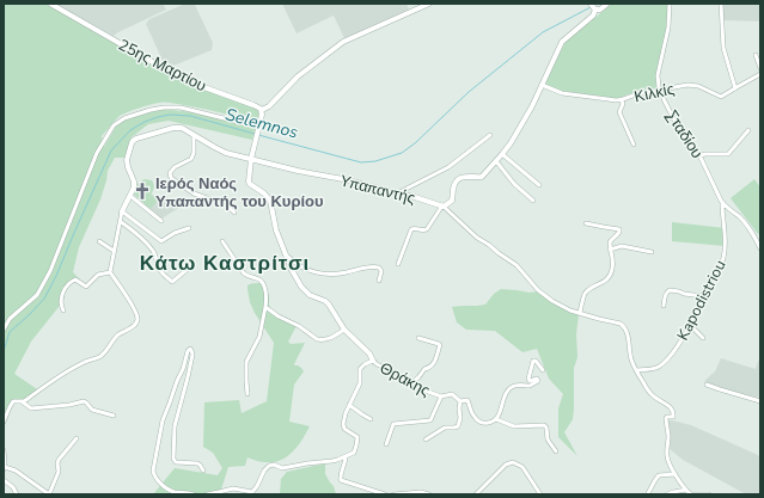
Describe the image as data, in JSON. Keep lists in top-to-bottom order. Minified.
{"streets":{"street":["25ης Μαρτίου","Κιλκίς","Σταδίου","Υπαπαντής","Kapodistriou","Θράκης"]},"crossings":[["Κιλκίς","Σταδίου"],["Σταδίου","Kapodistriou"]],"districts":["Κάτω Καστρίτσι"],"water":["Selemnos"],"places":{"church":["Ιερός Ναός Υπαπαντής του Κυρίου"]}}
